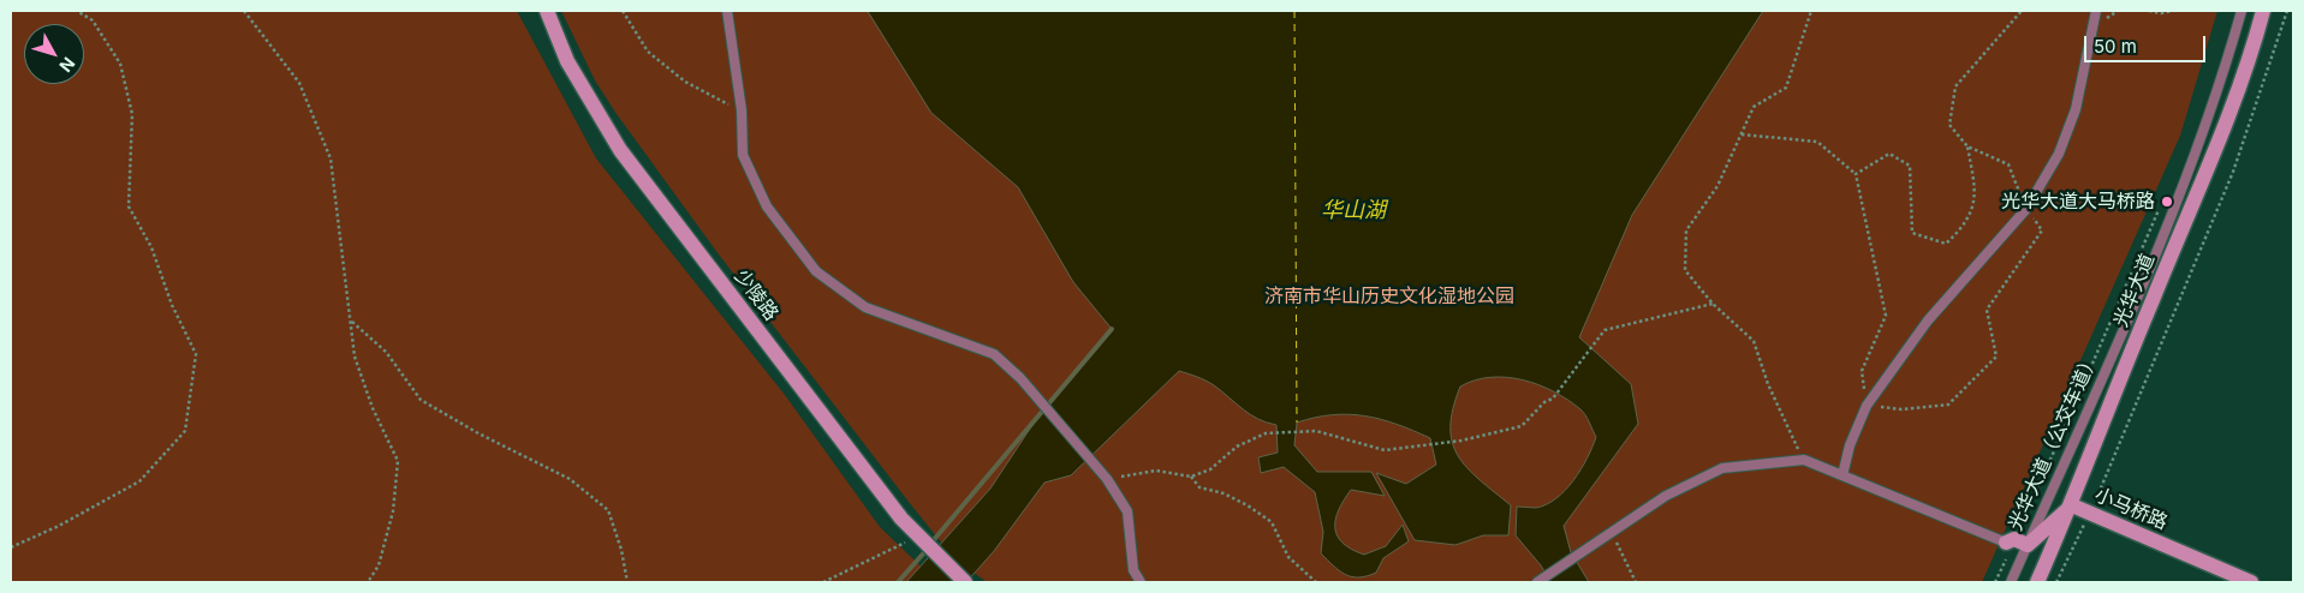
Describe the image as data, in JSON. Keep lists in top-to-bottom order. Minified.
{"streets":{"street":["光华大道","少陵路","小马桥路"],"lane":["光华大道（公交车道）"]},"crossings":[["光华大道","小马桥路"],["光华大道（公交车道）","小马桥路"]],"water":["华山湖"],"parks":["济南市华山历史文化湿地公园"],"places":["光华大道大马桥路"],"scale_bar":"50 m","north":"bottom right"}
